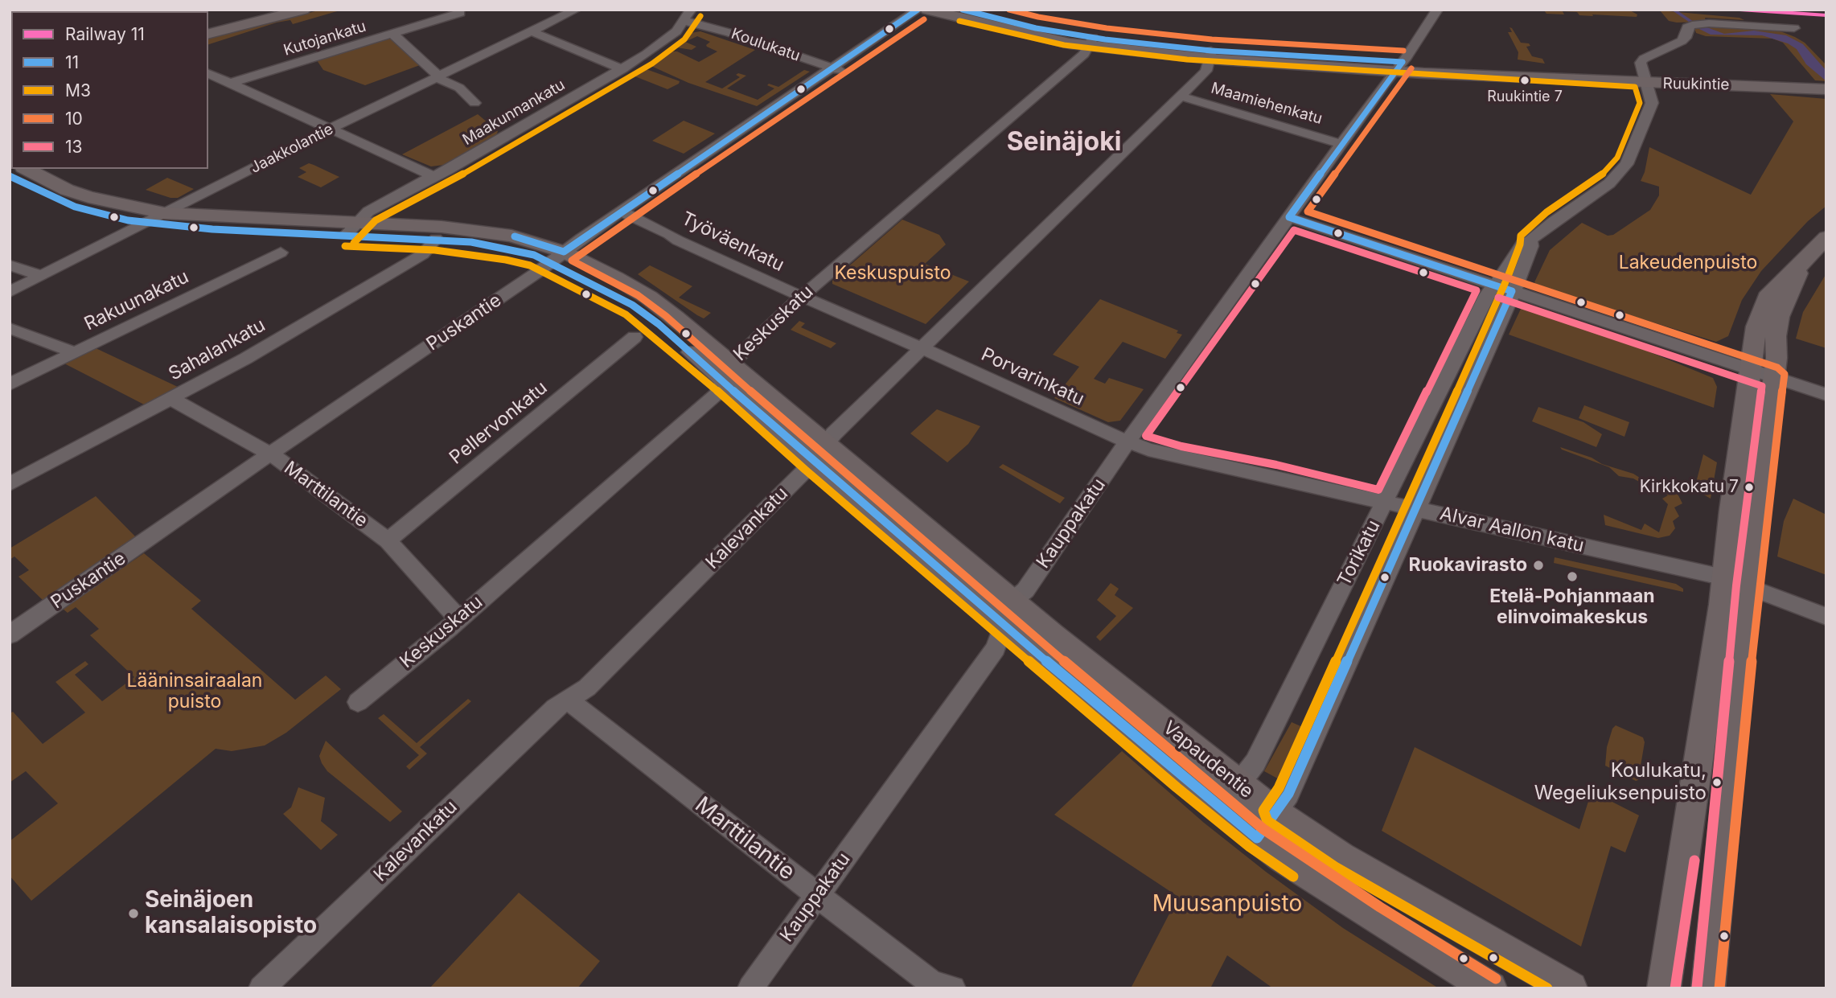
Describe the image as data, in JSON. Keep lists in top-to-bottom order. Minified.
{"streets":{"main road":["Ruukintie","Vapaudentie"],"street":["Kutojankatu","Koulukatu","Maamiehenkatu","Maakunnankatu","Jaakkolantie","Työväenkatu","Rakuunakatu","Puskantie","Keskuskatu","Sahalankatu","Porvarinkatu","Pellervonkatu","Marttilantie","Kauppakatu","Kalevankatu","Alvar Aallon katu","Torikatu"]},"crossings":[["Koulukatu","Maakunnankatu"],["Koulukatu","Puskantie"],["Ruukintie","Keskuskatu"],["Ruukintie","Kauppakatu"],["Ruukintie","Kalevankatu"],["Ruukintie","Torikatu"],["Maamiehenkatu","Kauppakatu"],["Maamiehenkatu","Kalevankatu"],["Maakunnankatu","Vapaudentie"],["Jaakkolantie","Vapaudentie"],["Työväenkatu","Puskantie"],["Työväenkatu","Keskuskatu"],["Työväenkatu","Porvarinkatu"],["Työväenkatu","Kalevankatu"],["Puskantie","Marttilantie"],["Puskantie","Vapaudentie"],["Keskuskatu","Marttilantie"],["Keskuskatu","Vapaudentie"],["Sahalankatu","Marttilantie"],["Sahalankatu","Vapaudentie"],["Porvarinkatu","Kauppakatu"],["Porvarinkatu","Kalevankatu"],["Porvarinkatu","Alvar Aallon katu"],["Pellervonkatu","Marttilantie"],["Marttilantie","Kauppakatu"],["Marttilantie","Kalevankatu"],["Kauppakatu","Alvar Aallon katu"],["Kauppakatu","Vapaudentie"],["Kalevankatu","Vapaudentie"],["Alvar Aallon katu","Torikatu"],["Torikatu","Vapaudentie"]],"districts":["Seinäjoki"],"parks":["Lakeudenpuisto","Keskuspuisto","Lääninsairaalan puisto","Muusanpuisto"],"places":["Ruukintie 7","Kirkkokatu 7","Ruokavirasto","Etelä-Pohjanmaan elinvoimakeskus","Koulukatu, Wegeliuksenpuisto","Seinäjoen kansalaisopisto"],"lines":["rail line 11","transit line 11","transit line 10","transit line M3","transit line 13"],"legend":["Railway 11","11","M3","10","13"]}
